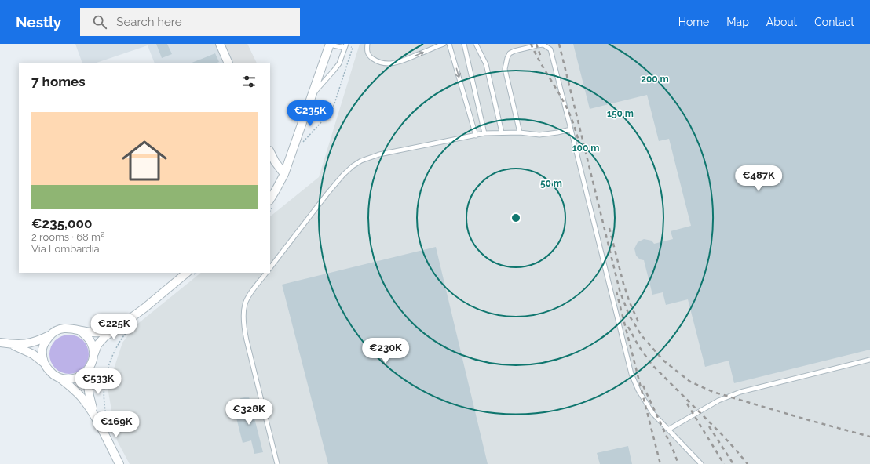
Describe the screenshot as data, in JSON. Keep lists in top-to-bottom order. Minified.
{"page":{"header":"Nestly","search":"Search here","nav":["Home","Map","About","Contact"],"heading":"7 homes","price":["€235K","€487K","€225K","€230K","€533K","€328K","€169K"],"list":[{"name":"€235,000","note":"2 rooms · 68 m² · Via Lombardia"}]},"rings":["200 m","150 m","100 m","50 m"]}
